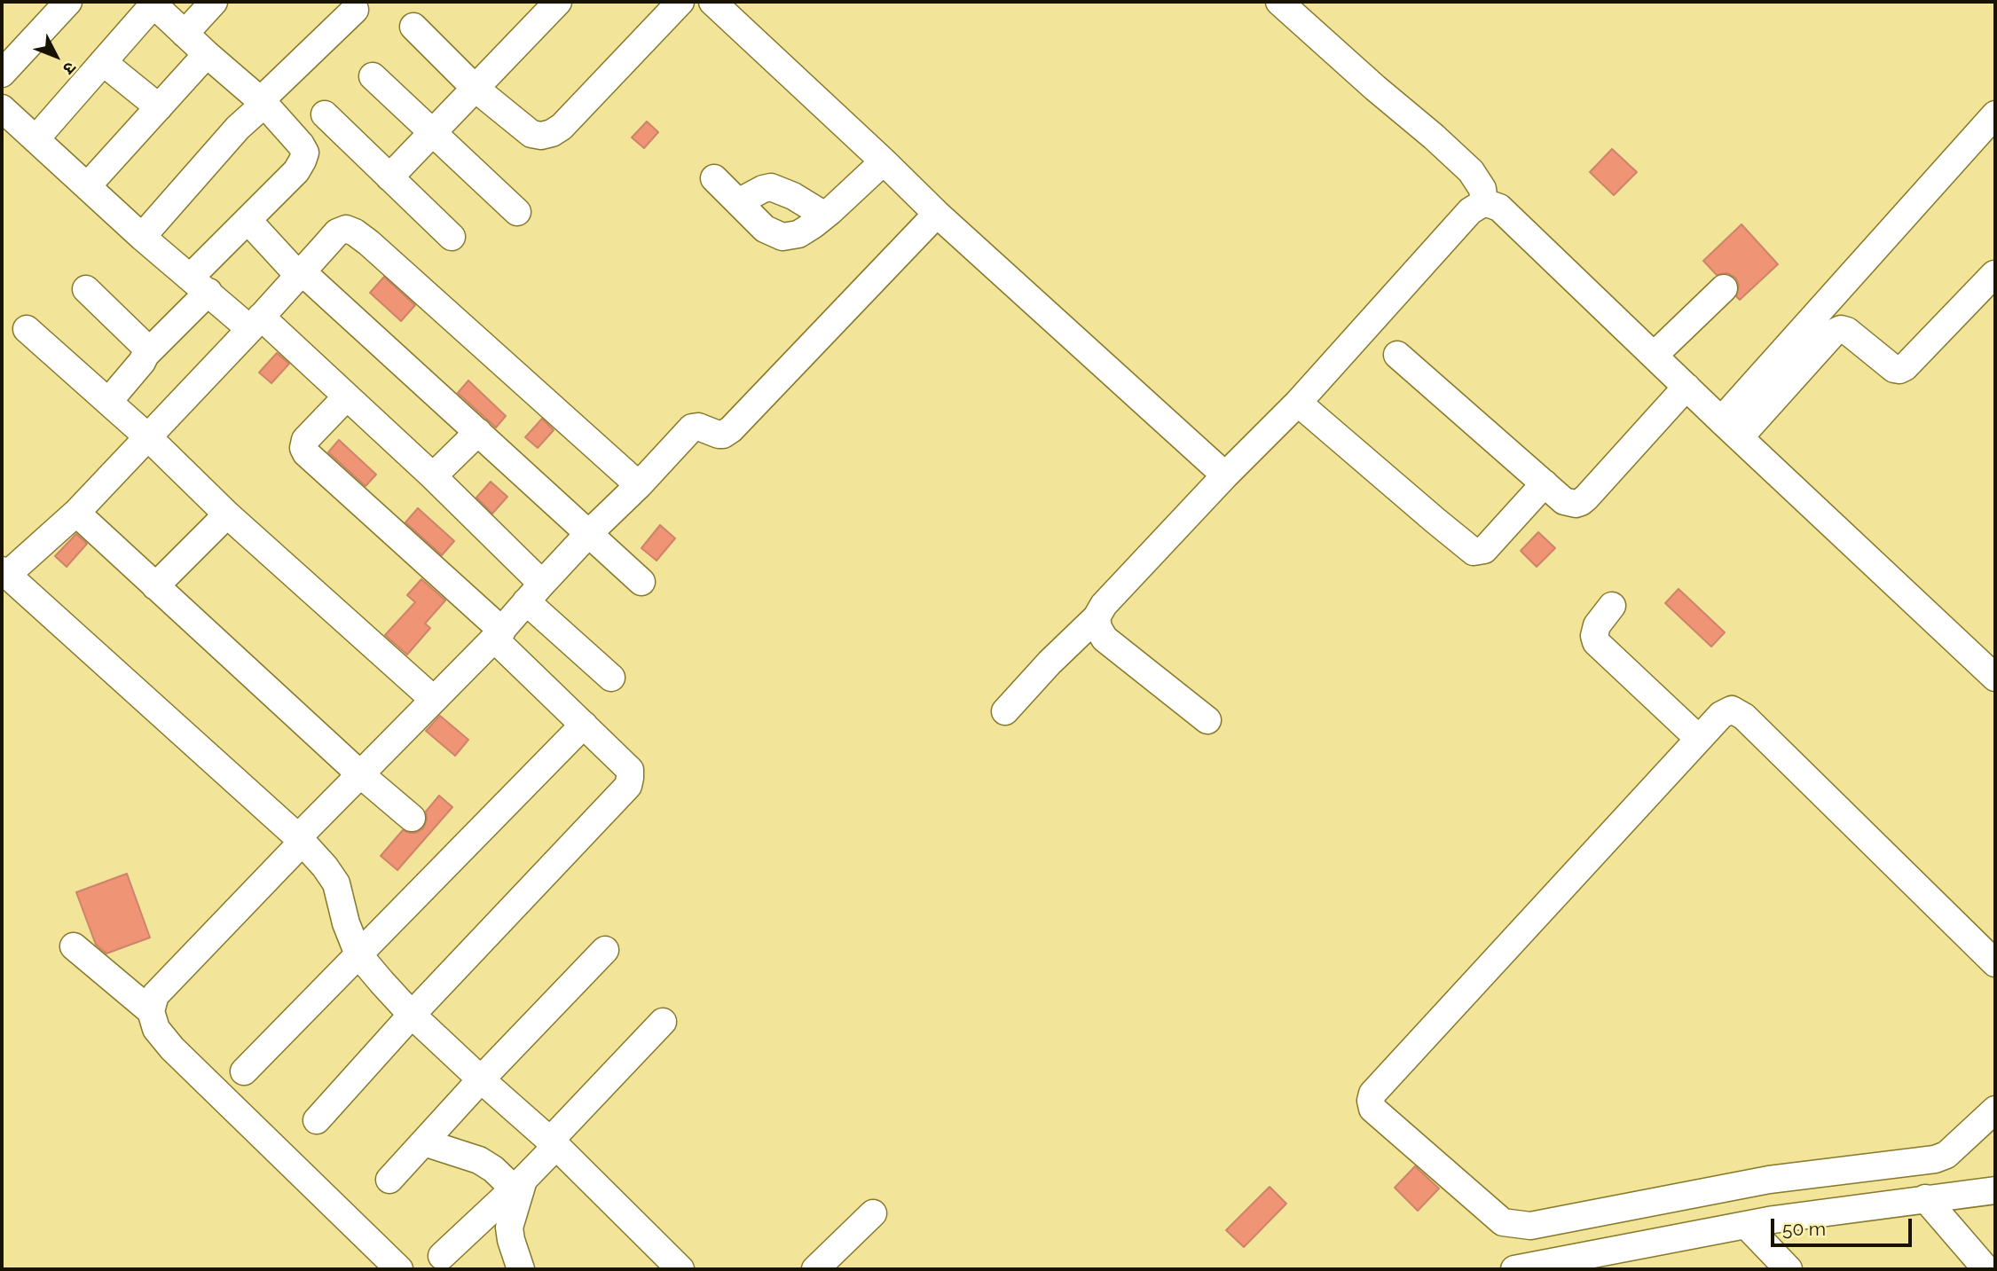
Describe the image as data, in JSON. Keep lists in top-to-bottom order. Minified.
{"scale_bar":"50 m","north":"bottom right"}
